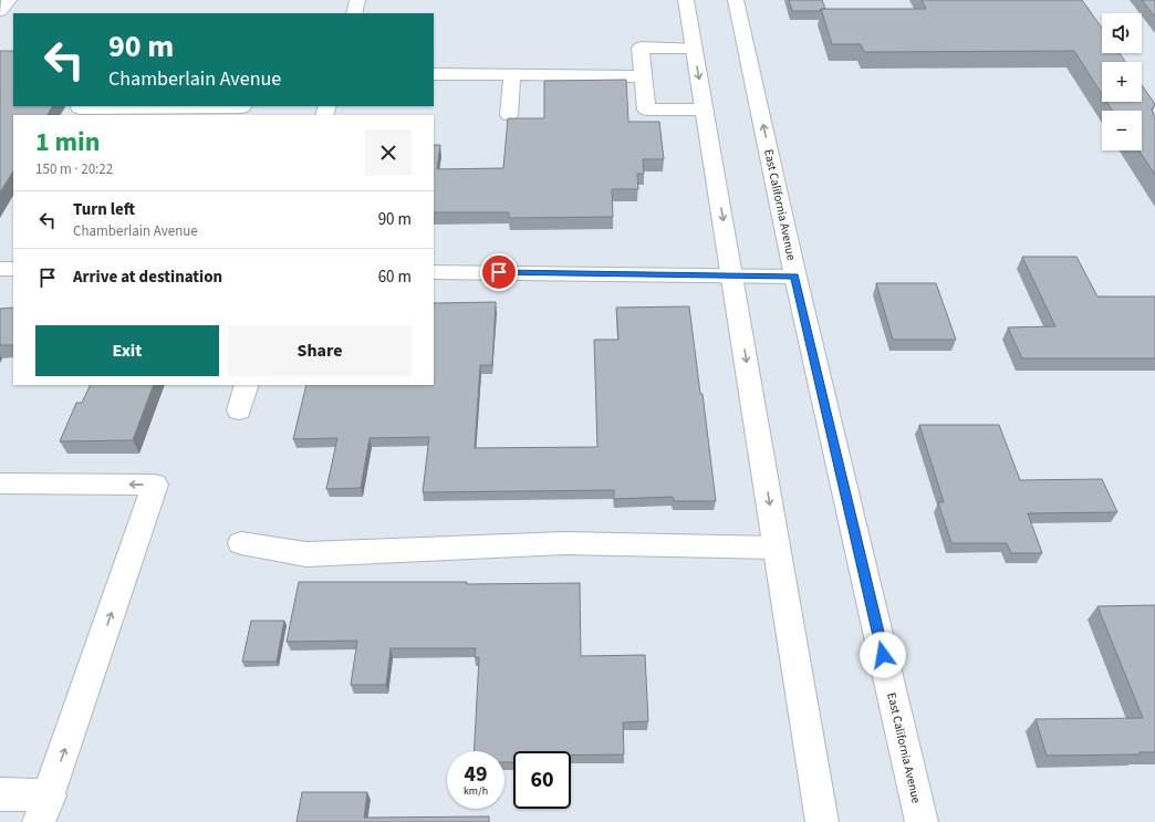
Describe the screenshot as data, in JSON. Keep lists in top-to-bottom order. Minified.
{"streets":{"main road":["East California Avenue"]},"page":{"map_buttons":["+","−"],"turn":["90 m","Chamberlain Avenue"],"heading":["1 min","150 m · 20:22"],"list":[{"name":"Turn left","note":"Chamberlain Avenue","value":"90 m"},{"name":"Arrive at destination","value":"60 m"}],"buttons":["Exit","Share"],"speed":"49 km/h","limit":"60"}}
